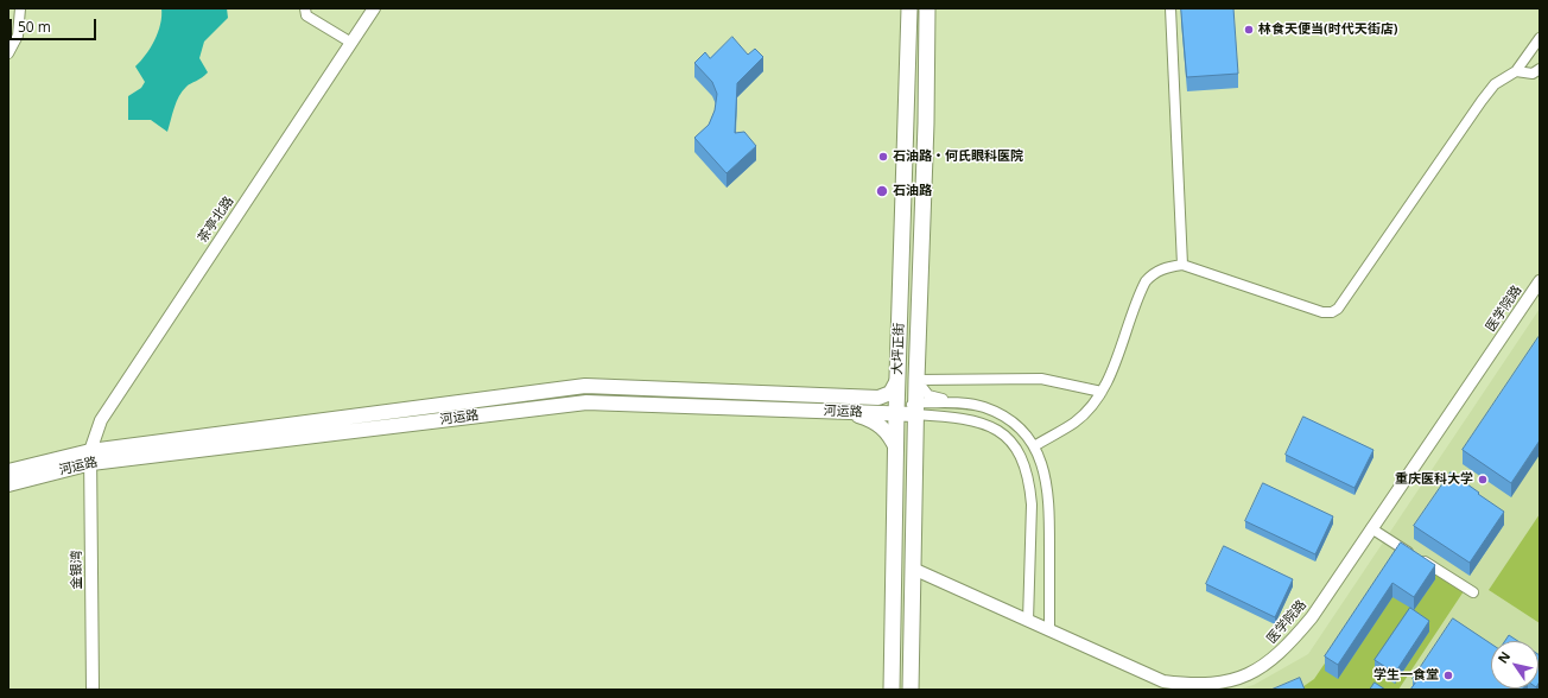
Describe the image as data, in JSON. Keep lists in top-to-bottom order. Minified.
{"streets":{"main road":["大坪正街","河运路"],"street":["茶亭北路","医学院路","金银湾"]},"crossings":[["茶亭北路","河运路"],["茶亭北路","金银湾"],["医学院路","大坪正街"],["大坪正街","河运路"],["河运路","金银湾"]],"places":["林食天便当(时代天街店)","石油路‧何氏眼科医院","石油路","重庆医科大学","学生一食堂"],"scale_bar":"50 m","north":"top left"}
